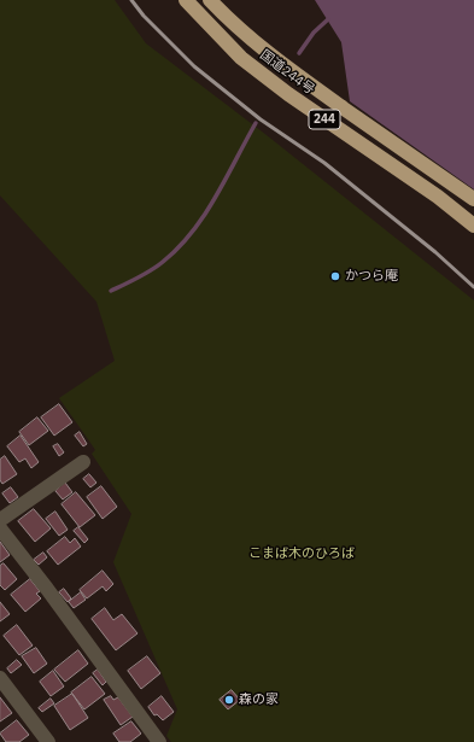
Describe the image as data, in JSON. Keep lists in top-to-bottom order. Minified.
{"streets":{"highway":["国道244号","244"]},"parks":["こまば木のひろば"],"places":["かつら庵","森の家"]}
